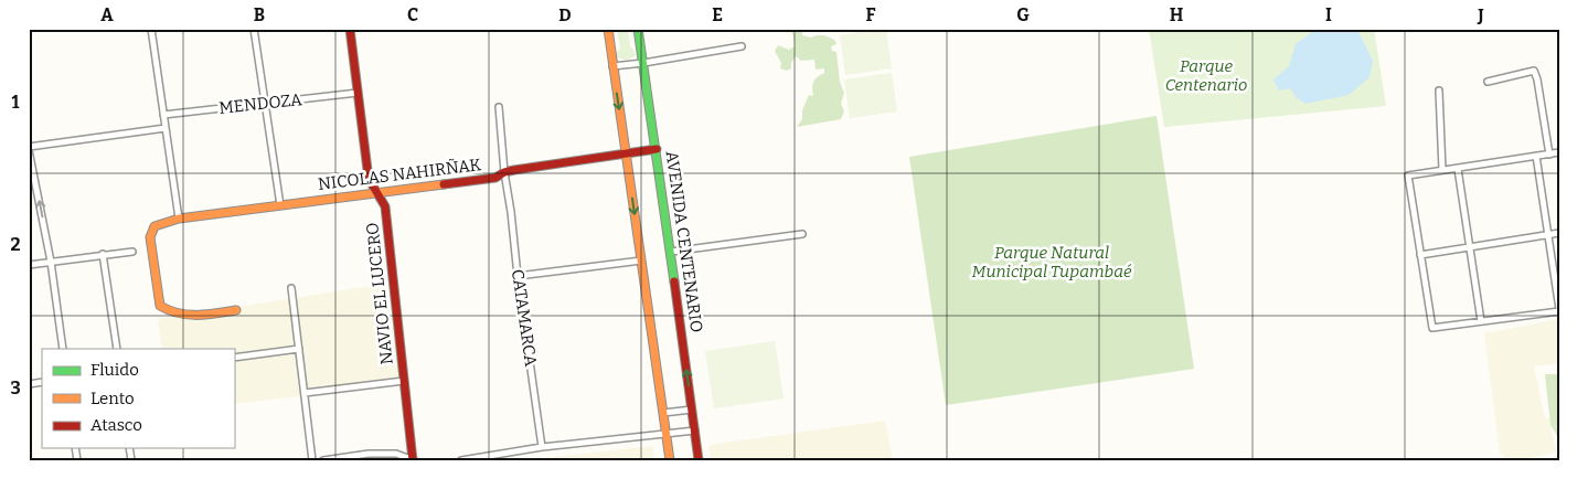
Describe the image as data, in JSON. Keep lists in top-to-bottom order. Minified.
{"streets":{"street":["MENDOZA","NICOLAS NAHIRÑAK","AVENIDA CENTENARIO","NAVIO EL LUCERO","CATAMARCA"]},"crossings":[["MENDOZA","NAVIO EL LUCERO"],["NICOLAS NAHIRÑAK","AVENIDA CENTENARIO"],["NICOLAS NAHIRÑAK","NAVIO EL LUCERO"],["NICOLAS NAHIRÑAK","CATAMARCA"]],"parks":["Parque Centenario","Parque Natural Municipal Tupambaé"],"legend":["Fluido","Lento","Atasco"],"grid":{"columns":["A","B","C","D","E","F","G","H","I","J"],"rows":["1","2","3"]}}
